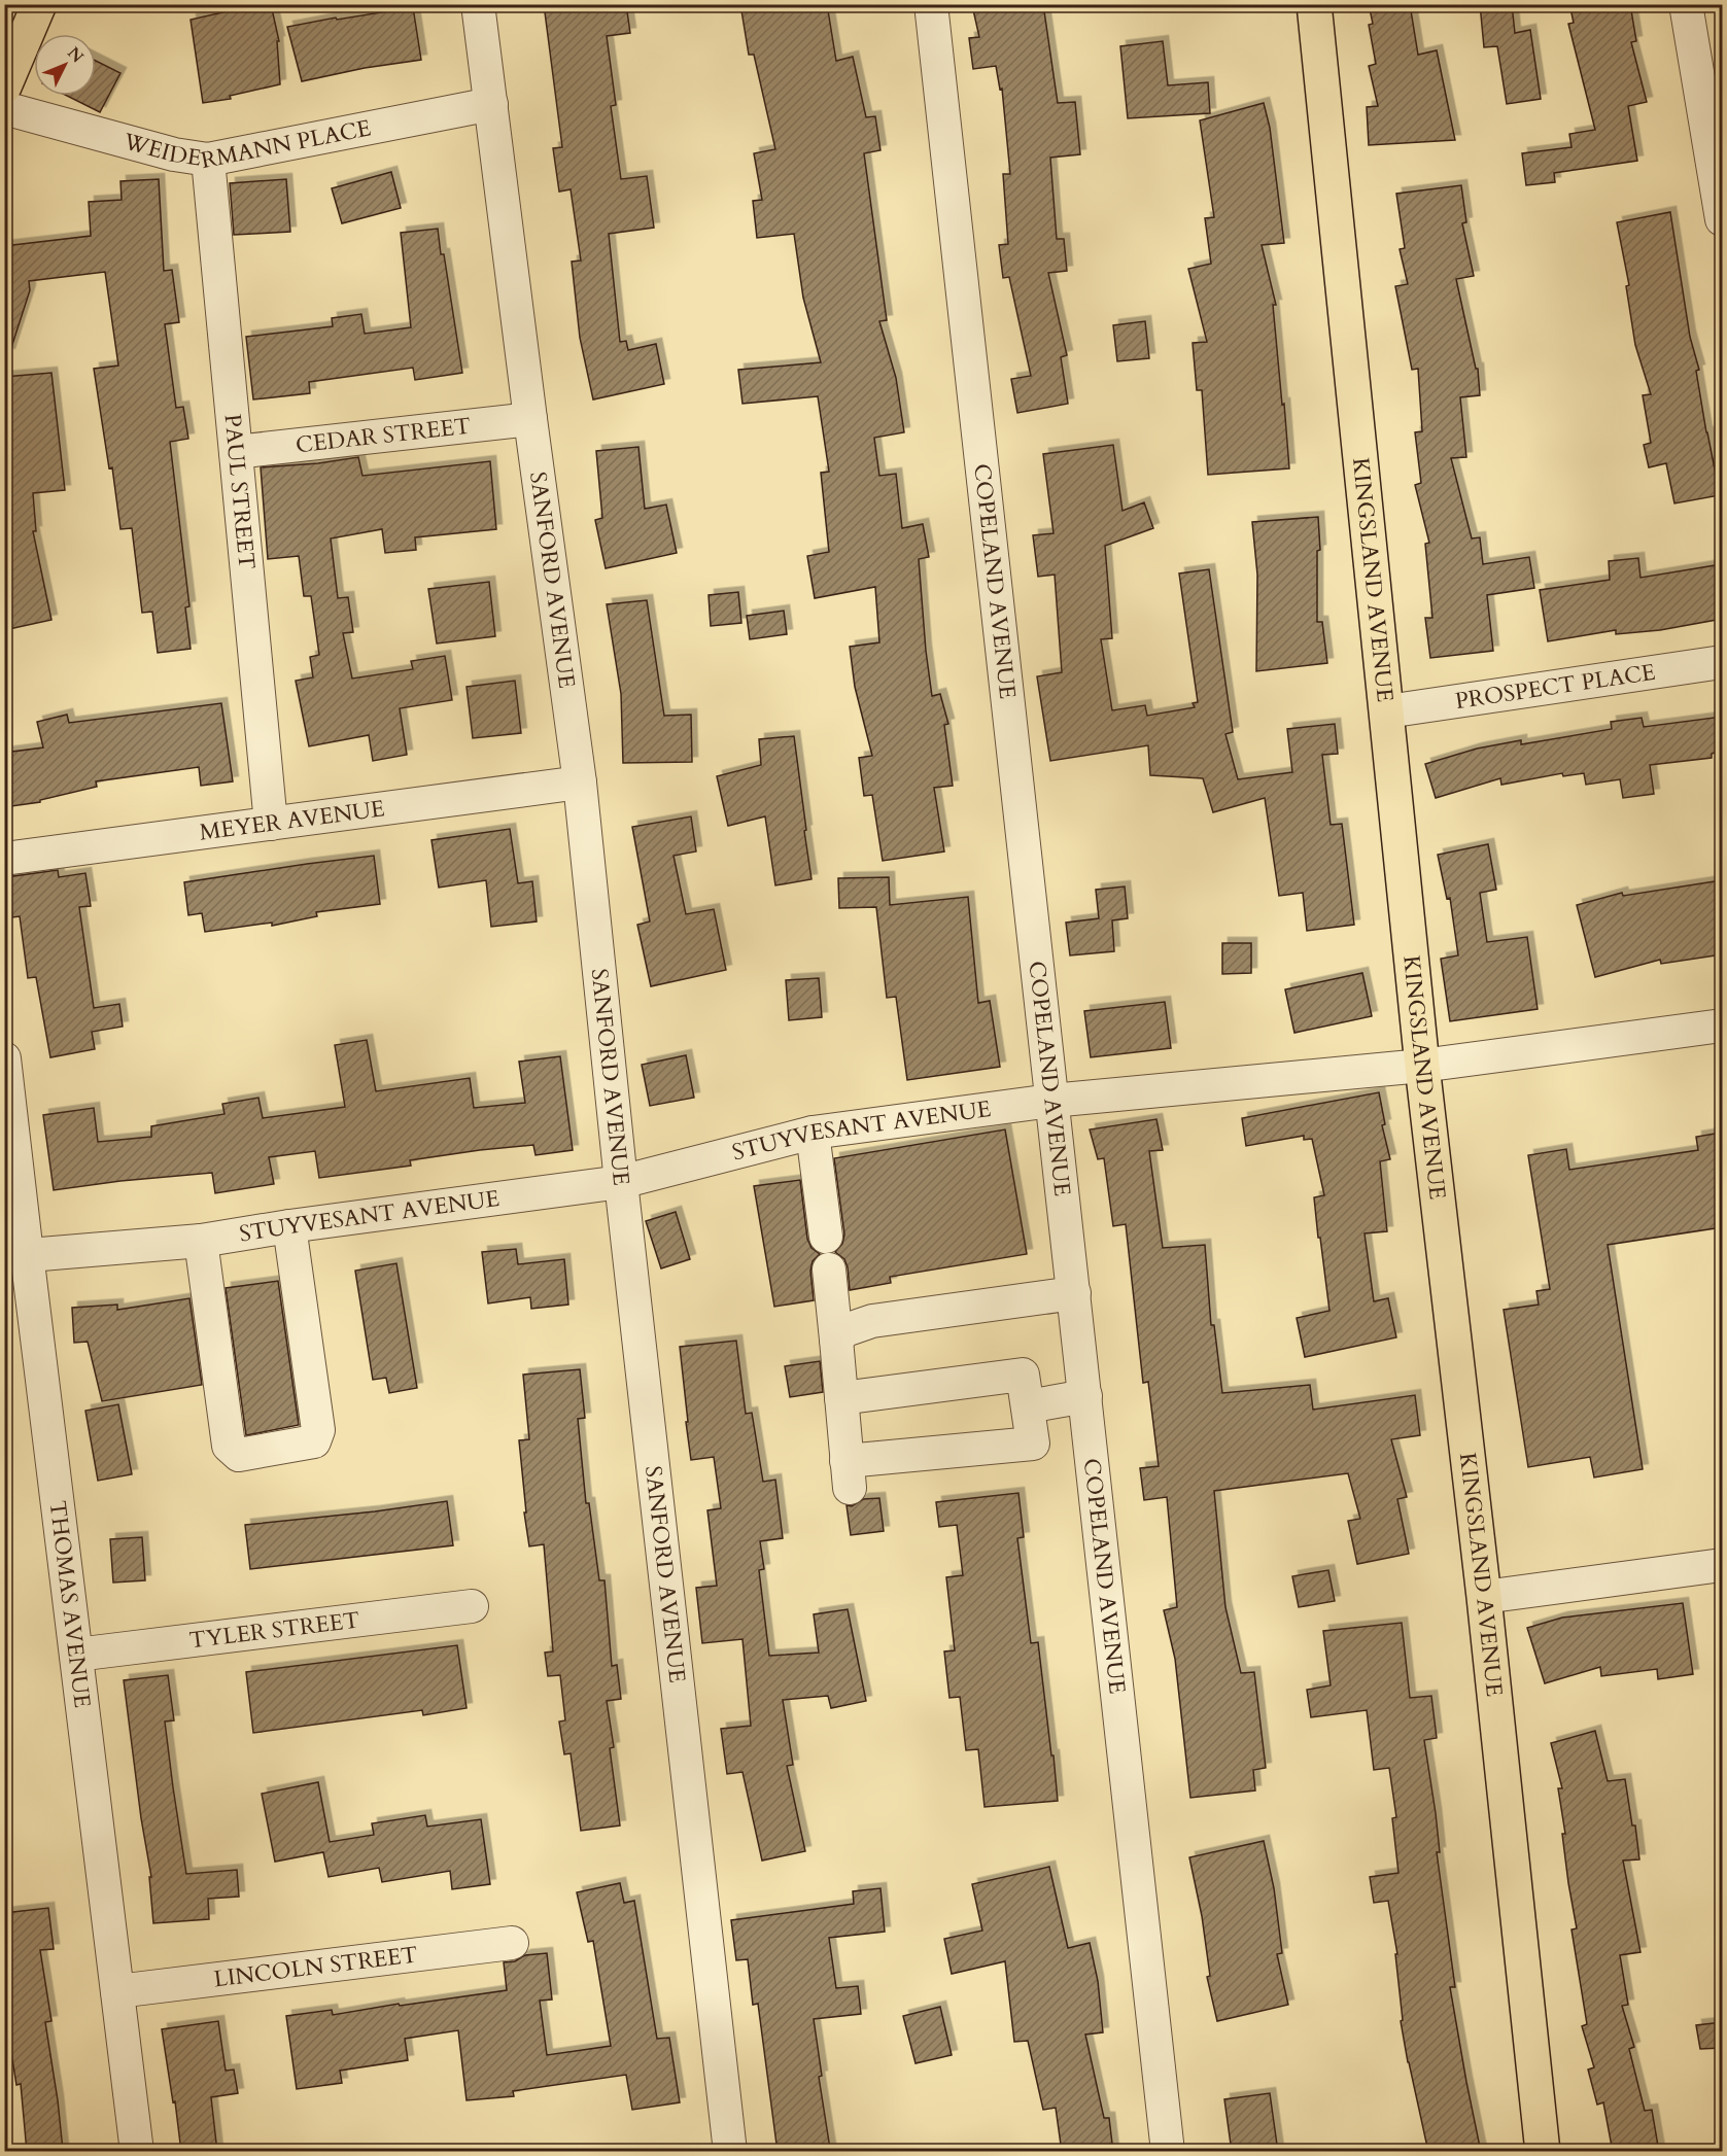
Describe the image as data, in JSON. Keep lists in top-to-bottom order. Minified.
{"streets":{"main road":["KINGSLAND AVENUE"],"street":["WEIDERMANN PLACE","CEDAR STREET","PAUL STREET","SANFORD AVENUE","COPELAND AVENUE","PROSPECT PLACE","MEYER AVENUE","STUYVESANT AVENUE","THOMAS AVENUE","TYLER STREET","LINCOLN STREET"]},"crossings":[["WEIDERMANN PLACE","PAUL STREET"],["WEIDERMANN PLACE","SANFORD AVENUE"],["CEDAR STREET","PAUL STREET"],["CEDAR STREET","SANFORD AVENUE"],["PAUL STREET","MEYER AVENUE"],["SANFORD AVENUE","MEYER AVENUE"],["SANFORD AVENUE","STUYVESANT AVENUE"],["COPELAND AVENUE","STUYVESANT AVENUE"],["KINGSLAND AVENUE","PROSPECT PLACE"],["KINGSLAND AVENUE","STUYVESANT AVENUE"],["STUYVESANT AVENUE","THOMAS AVENUE"],["THOMAS AVENUE","TYLER STREET"],["THOMAS AVENUE","LINCOLN STREET"]],"north":"top right"}
